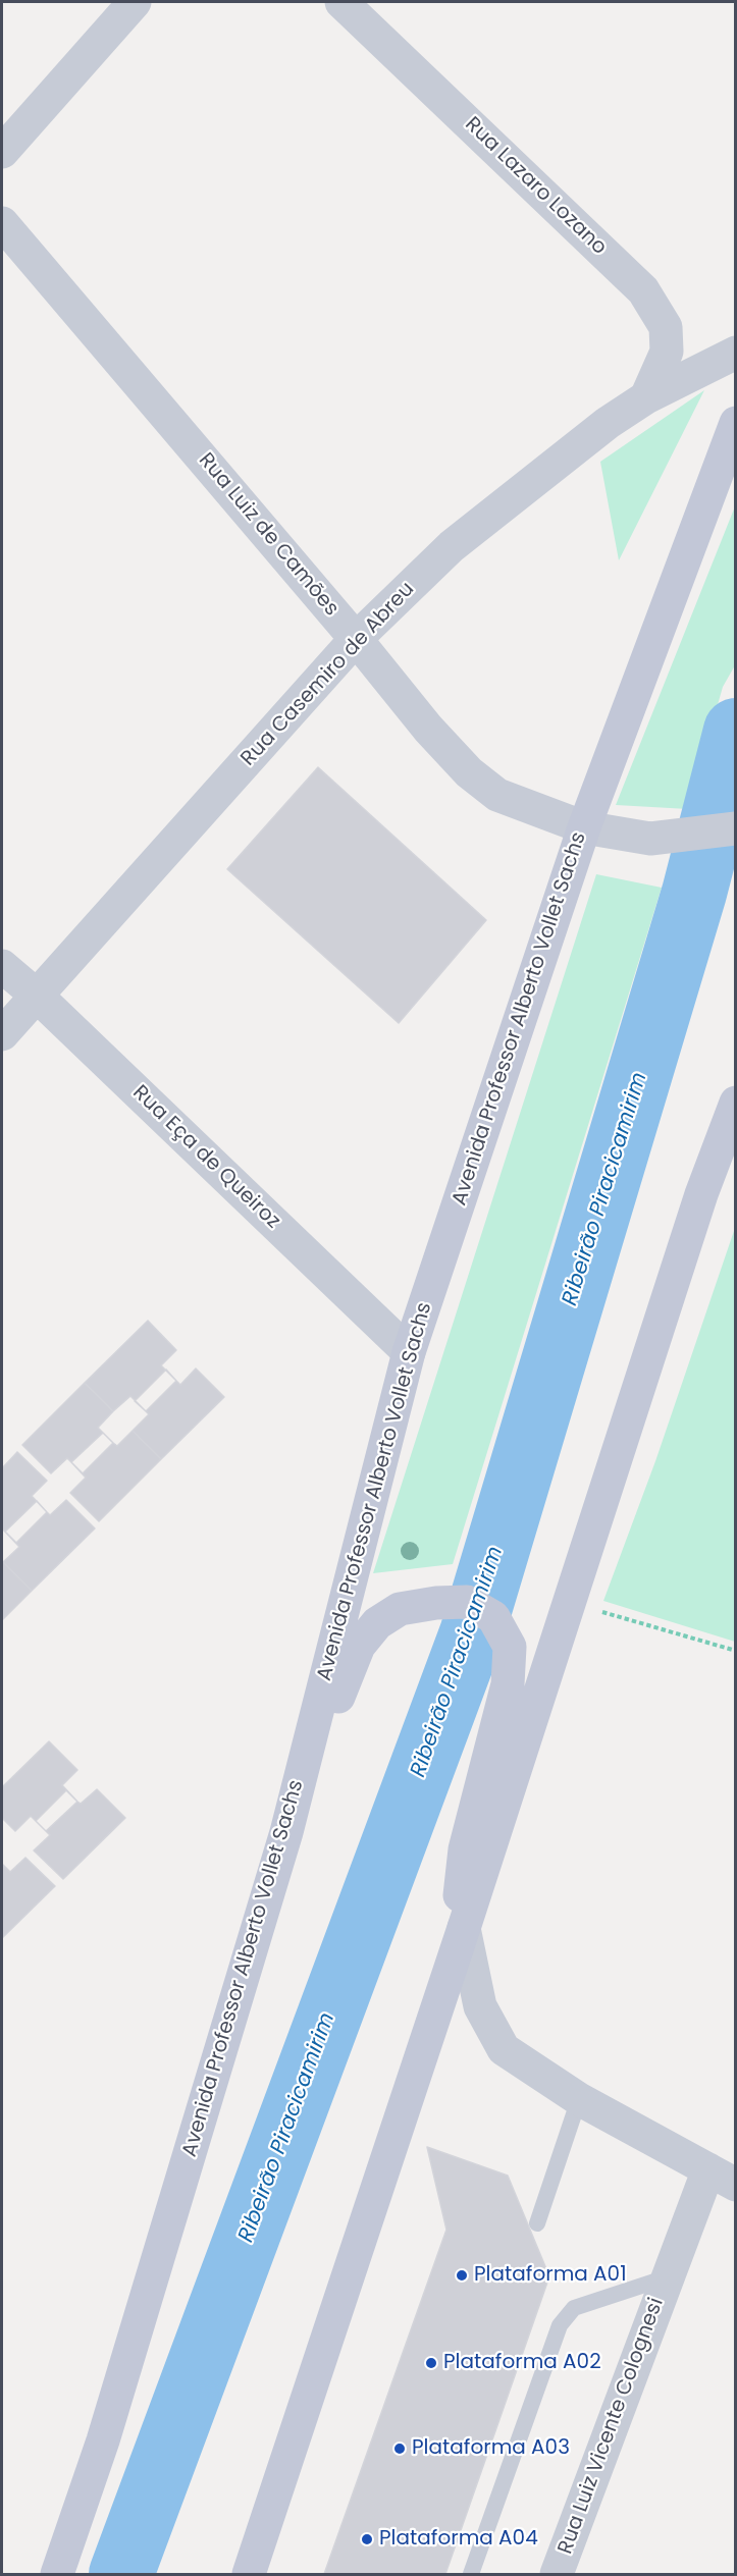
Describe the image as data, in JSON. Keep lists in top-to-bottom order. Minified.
{"streets":{"main road":["Avenida Professor Alberto Vollet Sachs"],"street":["Rua Lazaro Lozano","Rua Luiz de Camões","Rua Casemiro de Abreu","Rua Eça de Queiroz","Rua Luiz Vicente Colognesi"]},"crossings":[["Rua Lazaro Lozano","Rua Casemiro de Abreu"],["Rua Luiz de Camões","Rua Casemiro de Abreu"],["Rua Luiz de Camões","Avenida Professor Alberto Vollet Sachs"],["Rua Casemiro de Abreu","Rua Eça de Queiroz"],["Avenida Professor Alberto Vollet Sachs","Rua Eça de Queiroz"]],"water":["Ribeirão Piracicamirim"],"places":["Plataforma A01","Plataforma A02","Plataforma A03","Plataforma A04"]}
